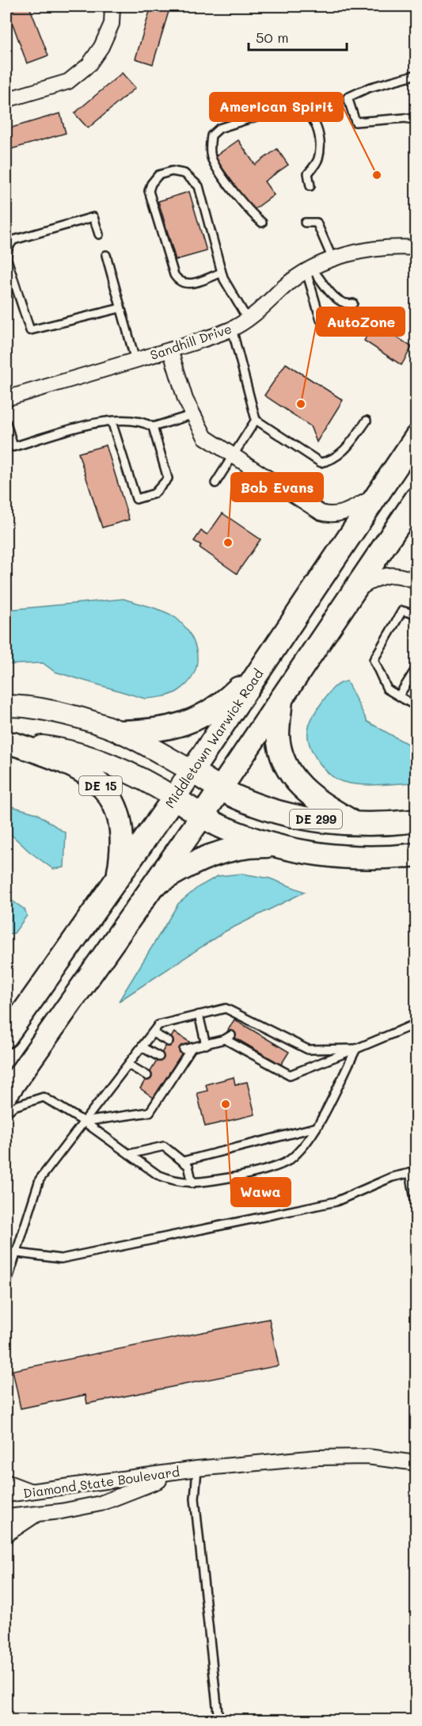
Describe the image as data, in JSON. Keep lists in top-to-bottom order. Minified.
{"streets":{"main road":["Middletown Warwick Road","DE 15","DE 299"],"street":["Sandhill Drive","Diamond State Boulevard"]},"crossings":[["Middletown Warwick Road","DE 15"]],"places":["American Spirit","AutoZone","Bob Evans","Wawa"],"scale_bar":"50 m"}
